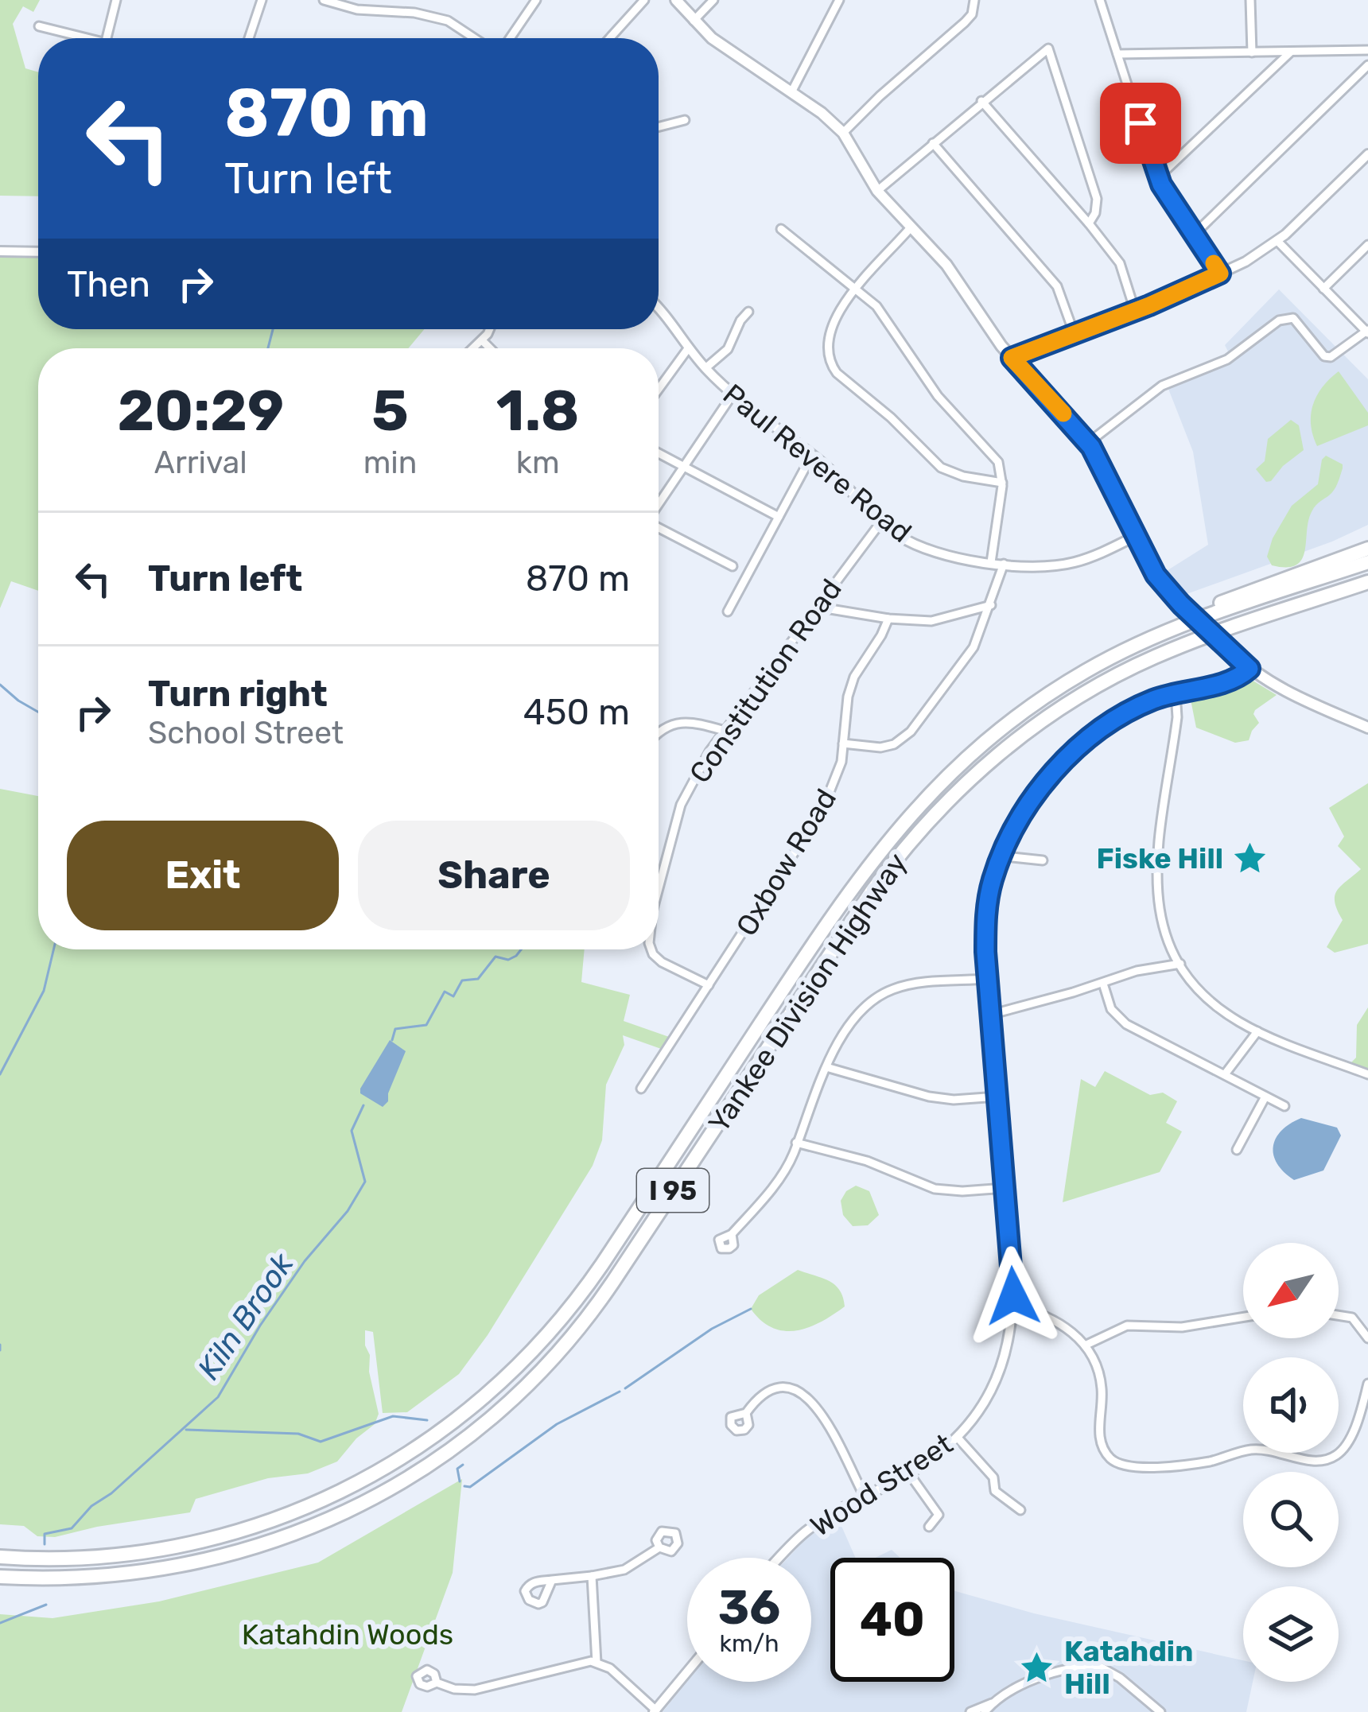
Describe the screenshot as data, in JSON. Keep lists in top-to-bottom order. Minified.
{"streets":{"highway":["Yankee Division Highway","I 95"],"street":["Paul Revere Road","Constitution Road","Oxbow Road","Wood Street"]},"crossings":[["Paul Revere Road","Constitution Road"],["Constitution Road","Oxbow Road"]],"water":["Kiln Brook"],"parks":["Katahdin Woods"],"places":{"place":["Fiske Hill","Katahdin Hill"]},"north":"bottom left","page":{"turn":["870 m","Turn left"],"then":"Then","eta":["20:29","Arrival","5","min","1.8","km"],"list":[{"name":"Turn left","value":"870 m"},{"name":"Turn right","note":"School Street","value":"450 m"}],"buttons":["Exit","Share"],"speed":"36 km/h","limit":"40"}}
